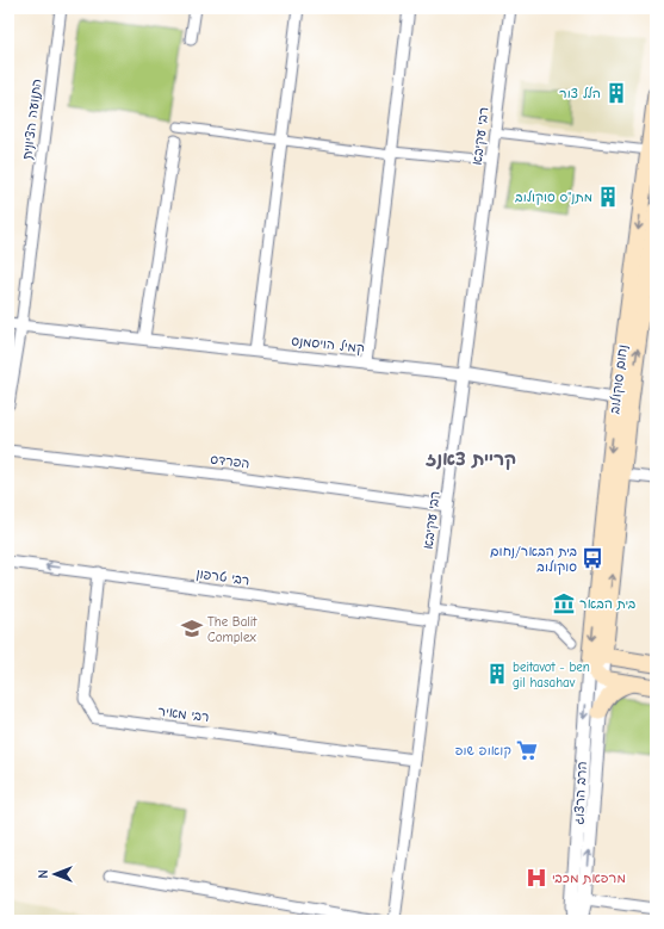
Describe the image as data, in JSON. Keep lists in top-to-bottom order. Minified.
{"streets":{"main road":["נחום סוקולוב"],"street":["התנועה הציונית","רבי עקיבא","קמיל הויסמנס","הפרדס","רבי טרפון","רבי מאיר","הרב הרצוג"]},"crossings":[["התנועה הציונית","קמיל הויסמנס"],["רבי עקיבא","קמיל הויסמנס"],["רבי עקיבא","הפרדס"],["רבי עקיבא","רבי טרפון"],["רבי עקיבא","רבי מאיר"],["קמיל הויסמנס","נחום סוקולוב"],["נחום סוקולוב","הרב הרצוג"],["רבי טרפון","רבי מאיר"]],"districts":["קריית צאנז"],"places":{"building":["הלל צור","מתנ\"ס סוקולוב","beitavot - ben gil hasahav"],"bus stop":["בית הבאר/נחום סוקולוב"],"museum":["בית הבאר"],"school or university":["The Balit Complex"],"supermarket":["קואופ שופ"],"hospital":["מרפאת מכבי"]},"north":"left"}
